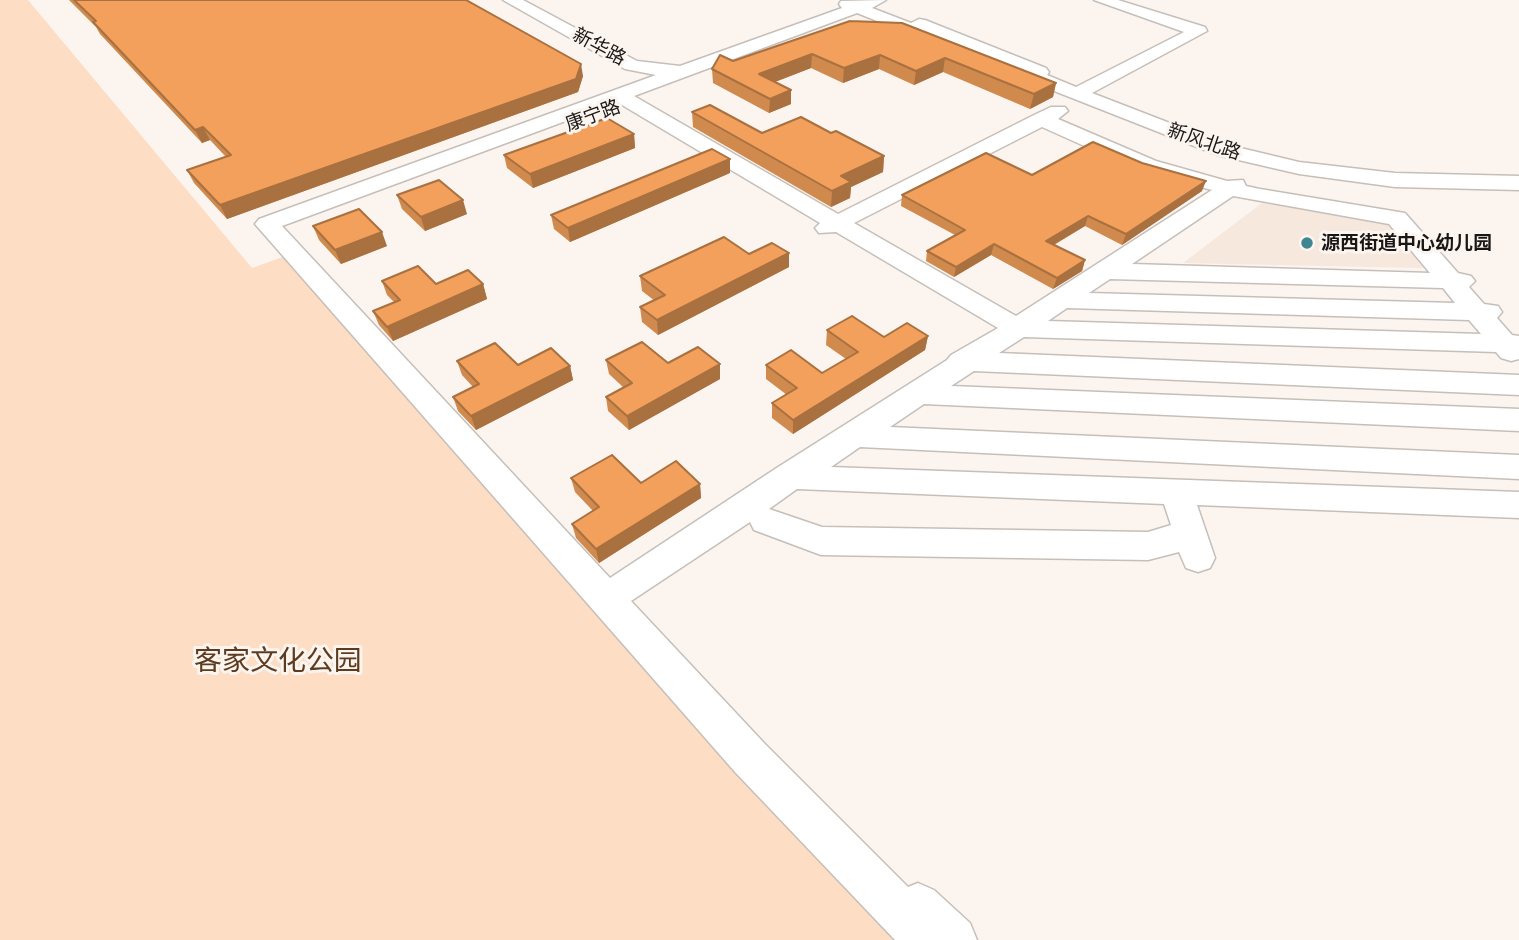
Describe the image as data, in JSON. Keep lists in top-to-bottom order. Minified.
{"streets":{"street":["新华路","康宁路","新风北路"]},"crossings":[["新华路","康宁路"],["康宁路","新风北路"]],"parks":["客家文化公园"],"places":["源西街道中心幼儿园"]}
